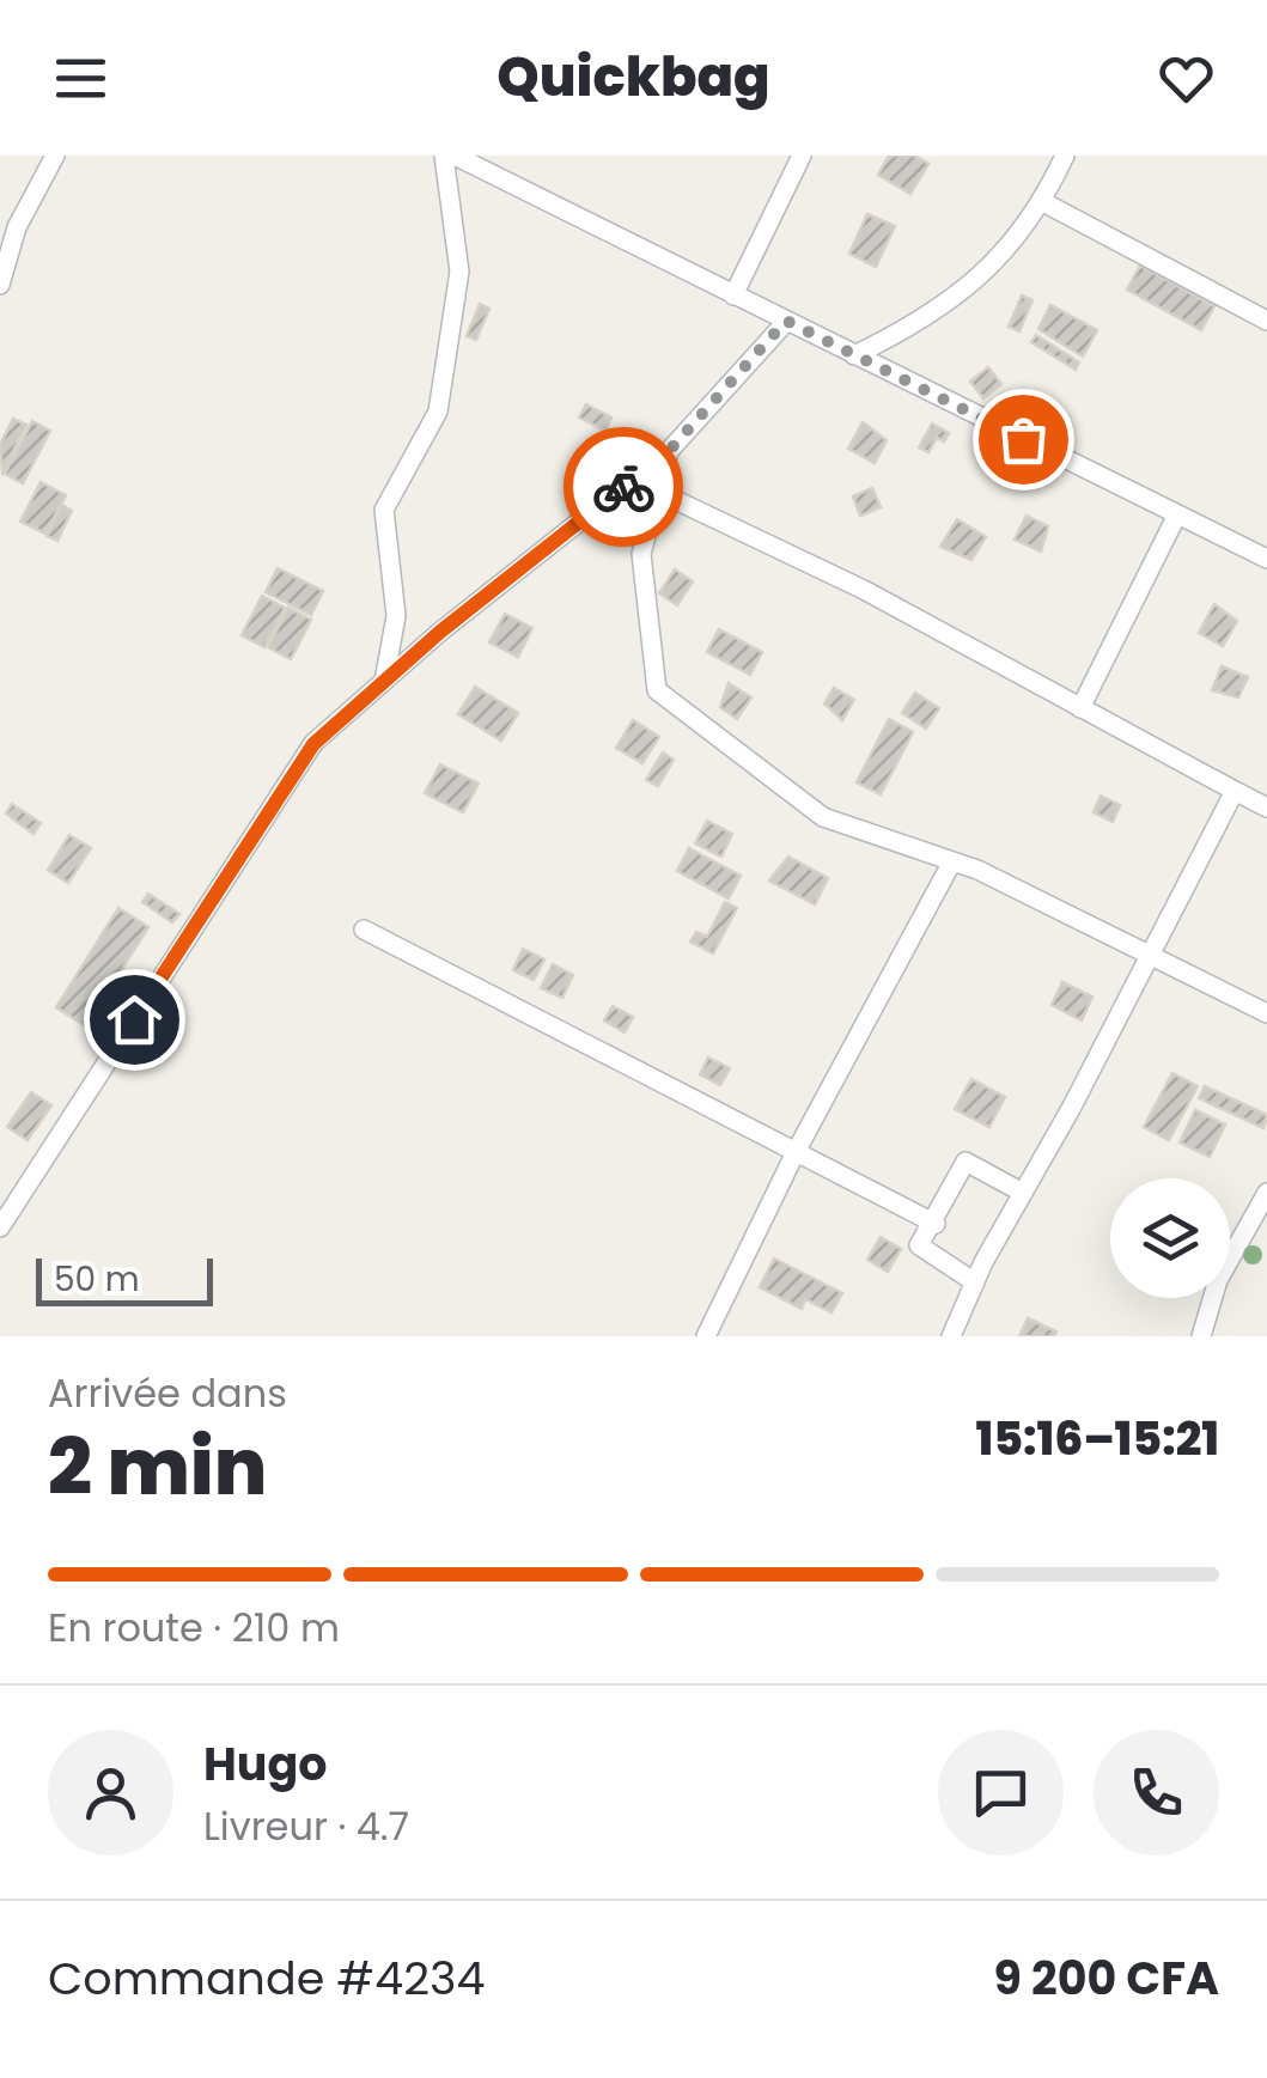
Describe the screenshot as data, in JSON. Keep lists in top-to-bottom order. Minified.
{"scale_bar":"50 m","page":{"header":"Quickbag","scale":"50 m","heading":["2 min","Arrivée dans","15:16–15:21"],"panel":["Hugo","Livreur · 4.7","Commande #4234","9 200 CFA"],"bar":"En route · 210 m"}}
